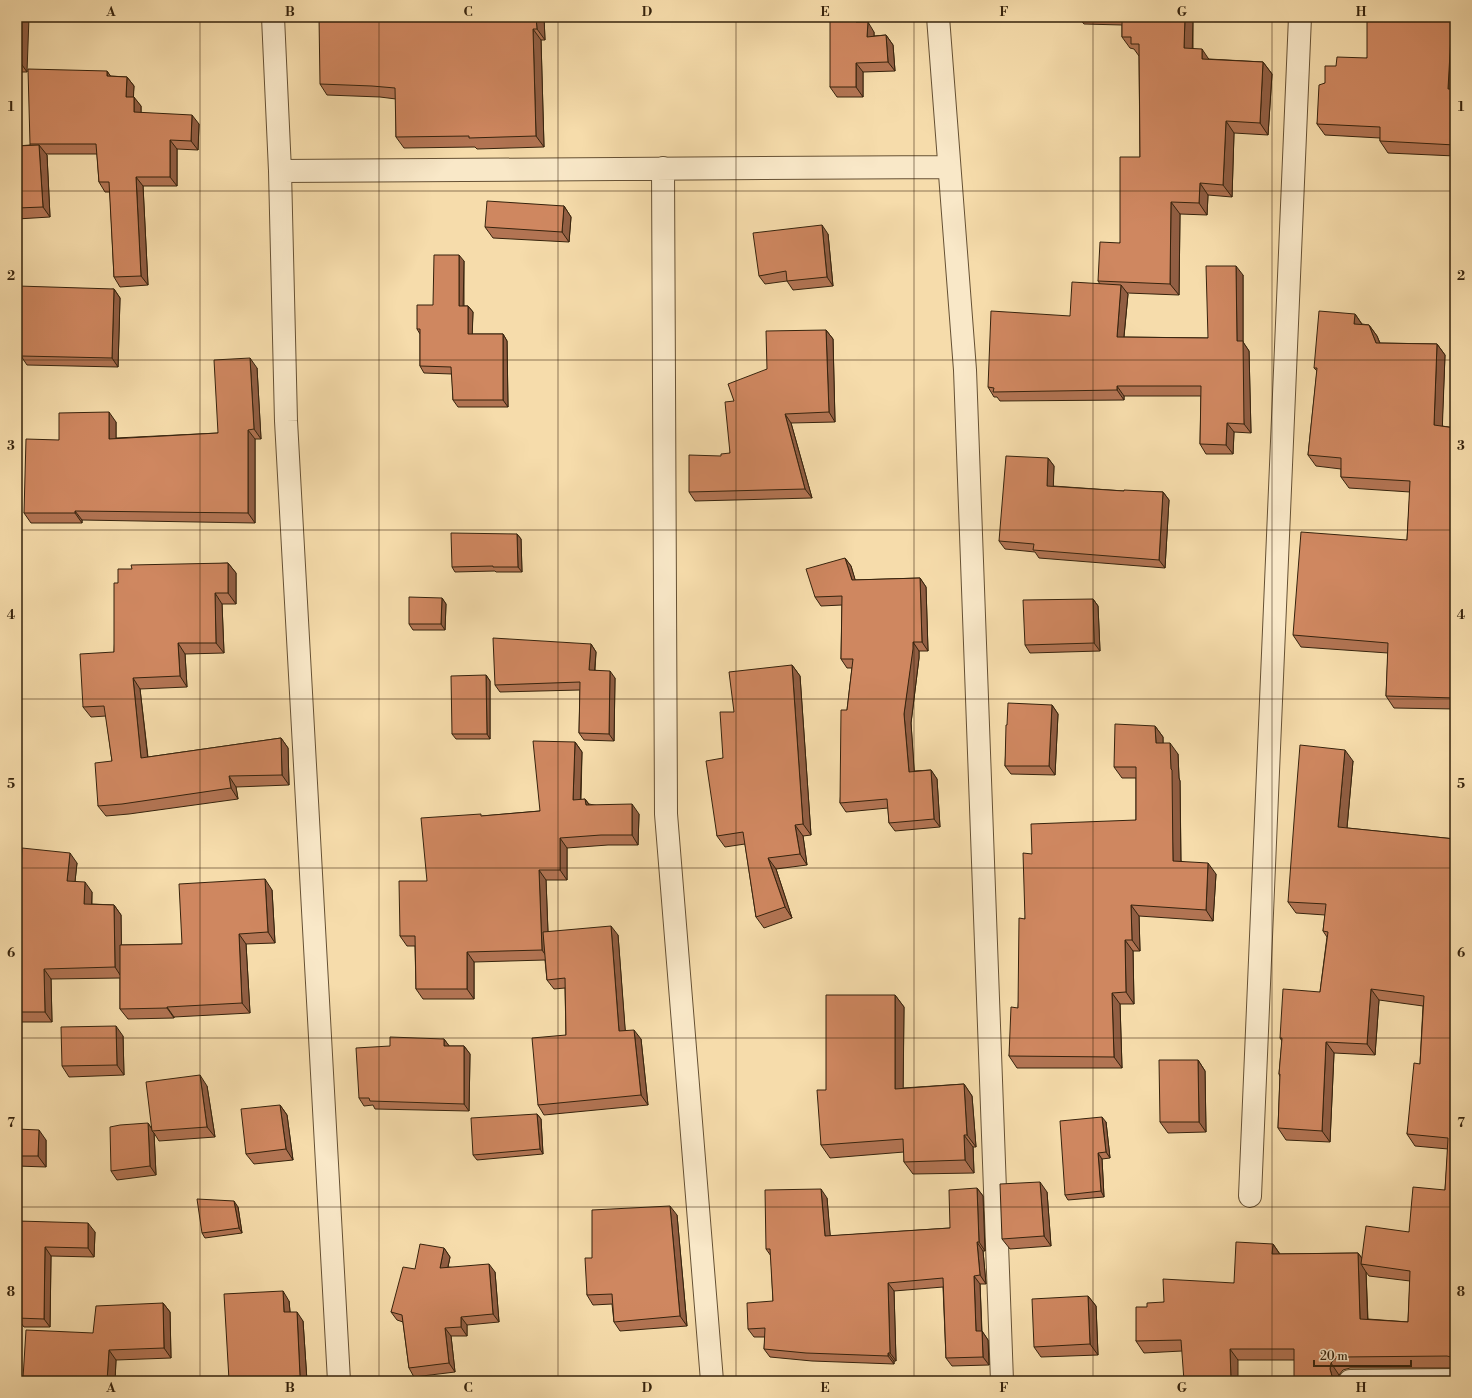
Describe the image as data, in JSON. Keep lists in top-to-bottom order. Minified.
{"scale_bar":"20 m","grid":{"columns":["A","B","C","D","E","F","G","H"],"rows":["1","2","3","4","5","6","7","8"]}}
